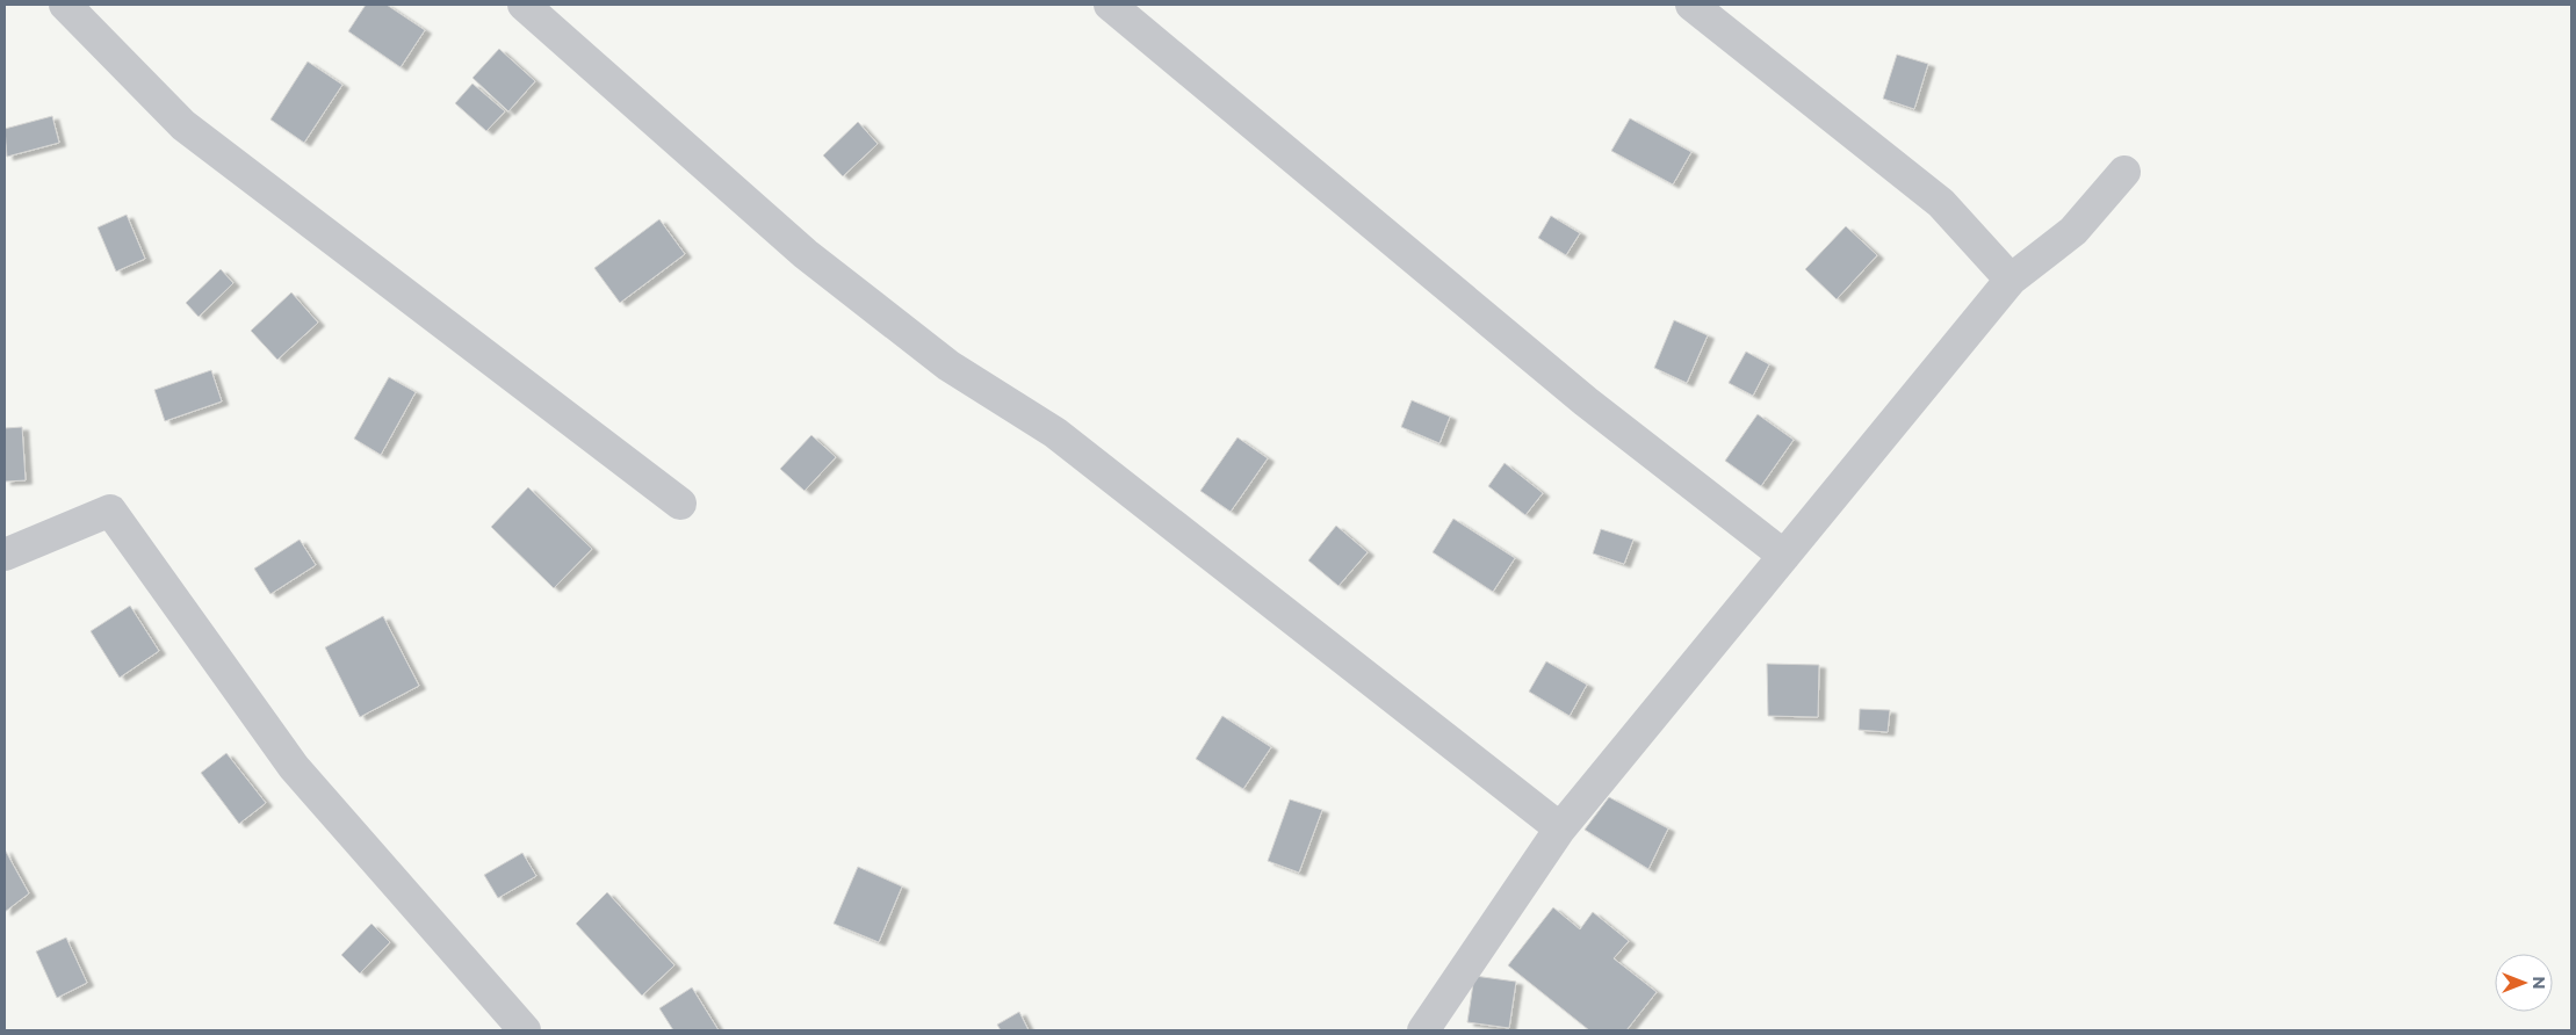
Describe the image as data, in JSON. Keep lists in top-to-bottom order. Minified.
{"north":"right"}
